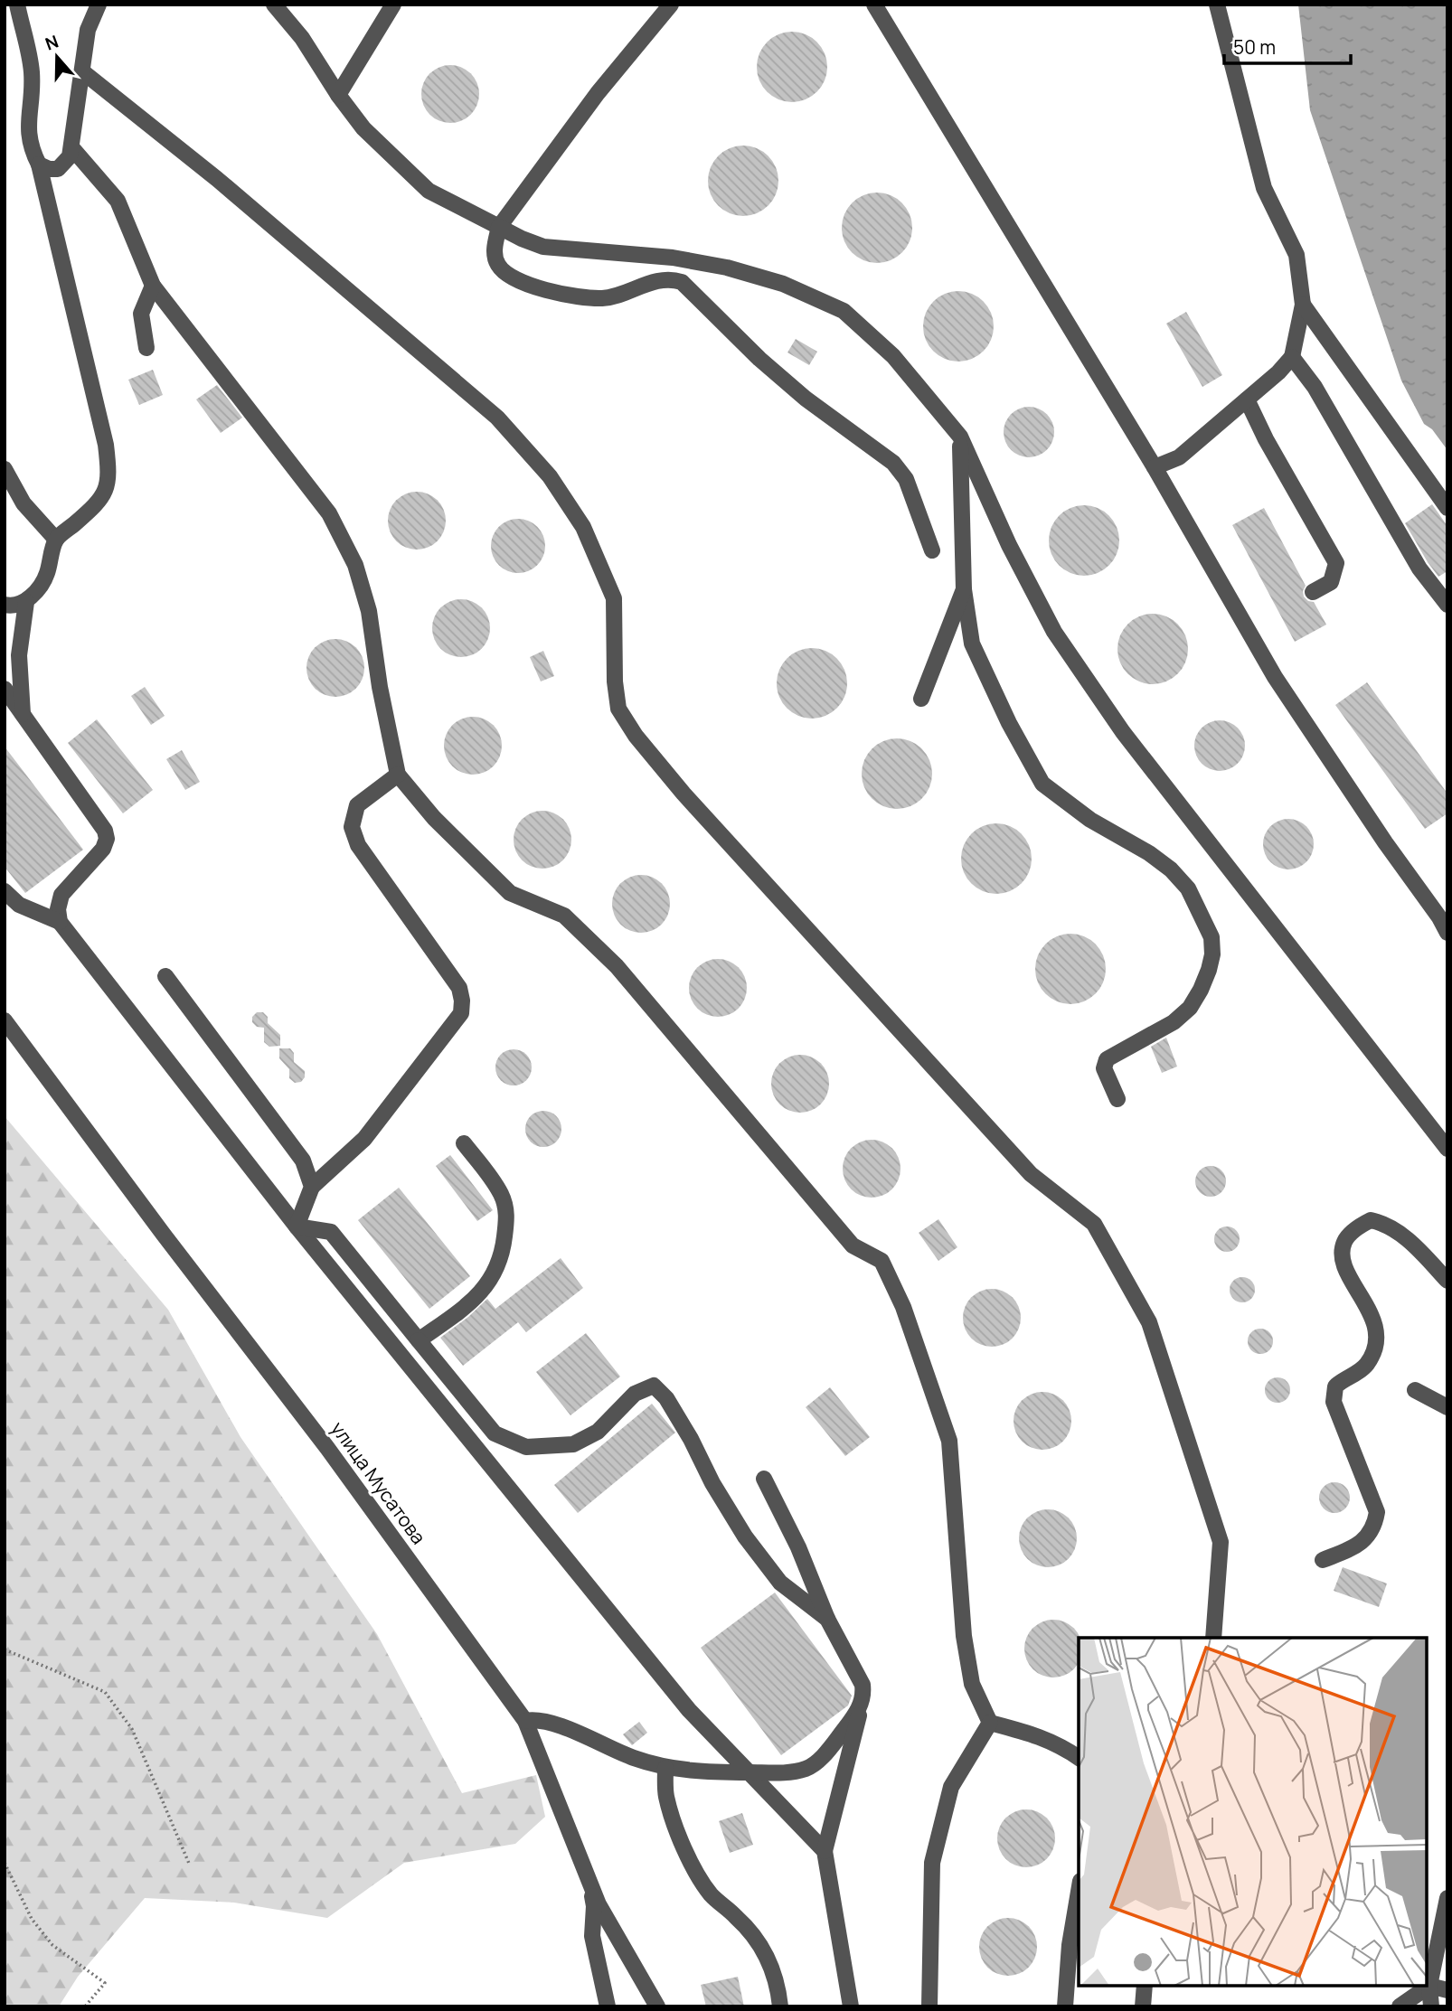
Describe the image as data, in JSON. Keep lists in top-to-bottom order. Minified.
{"streets":{"street":["улица Мусатова"]},"scale_bar":"50 m","north":"top"}
